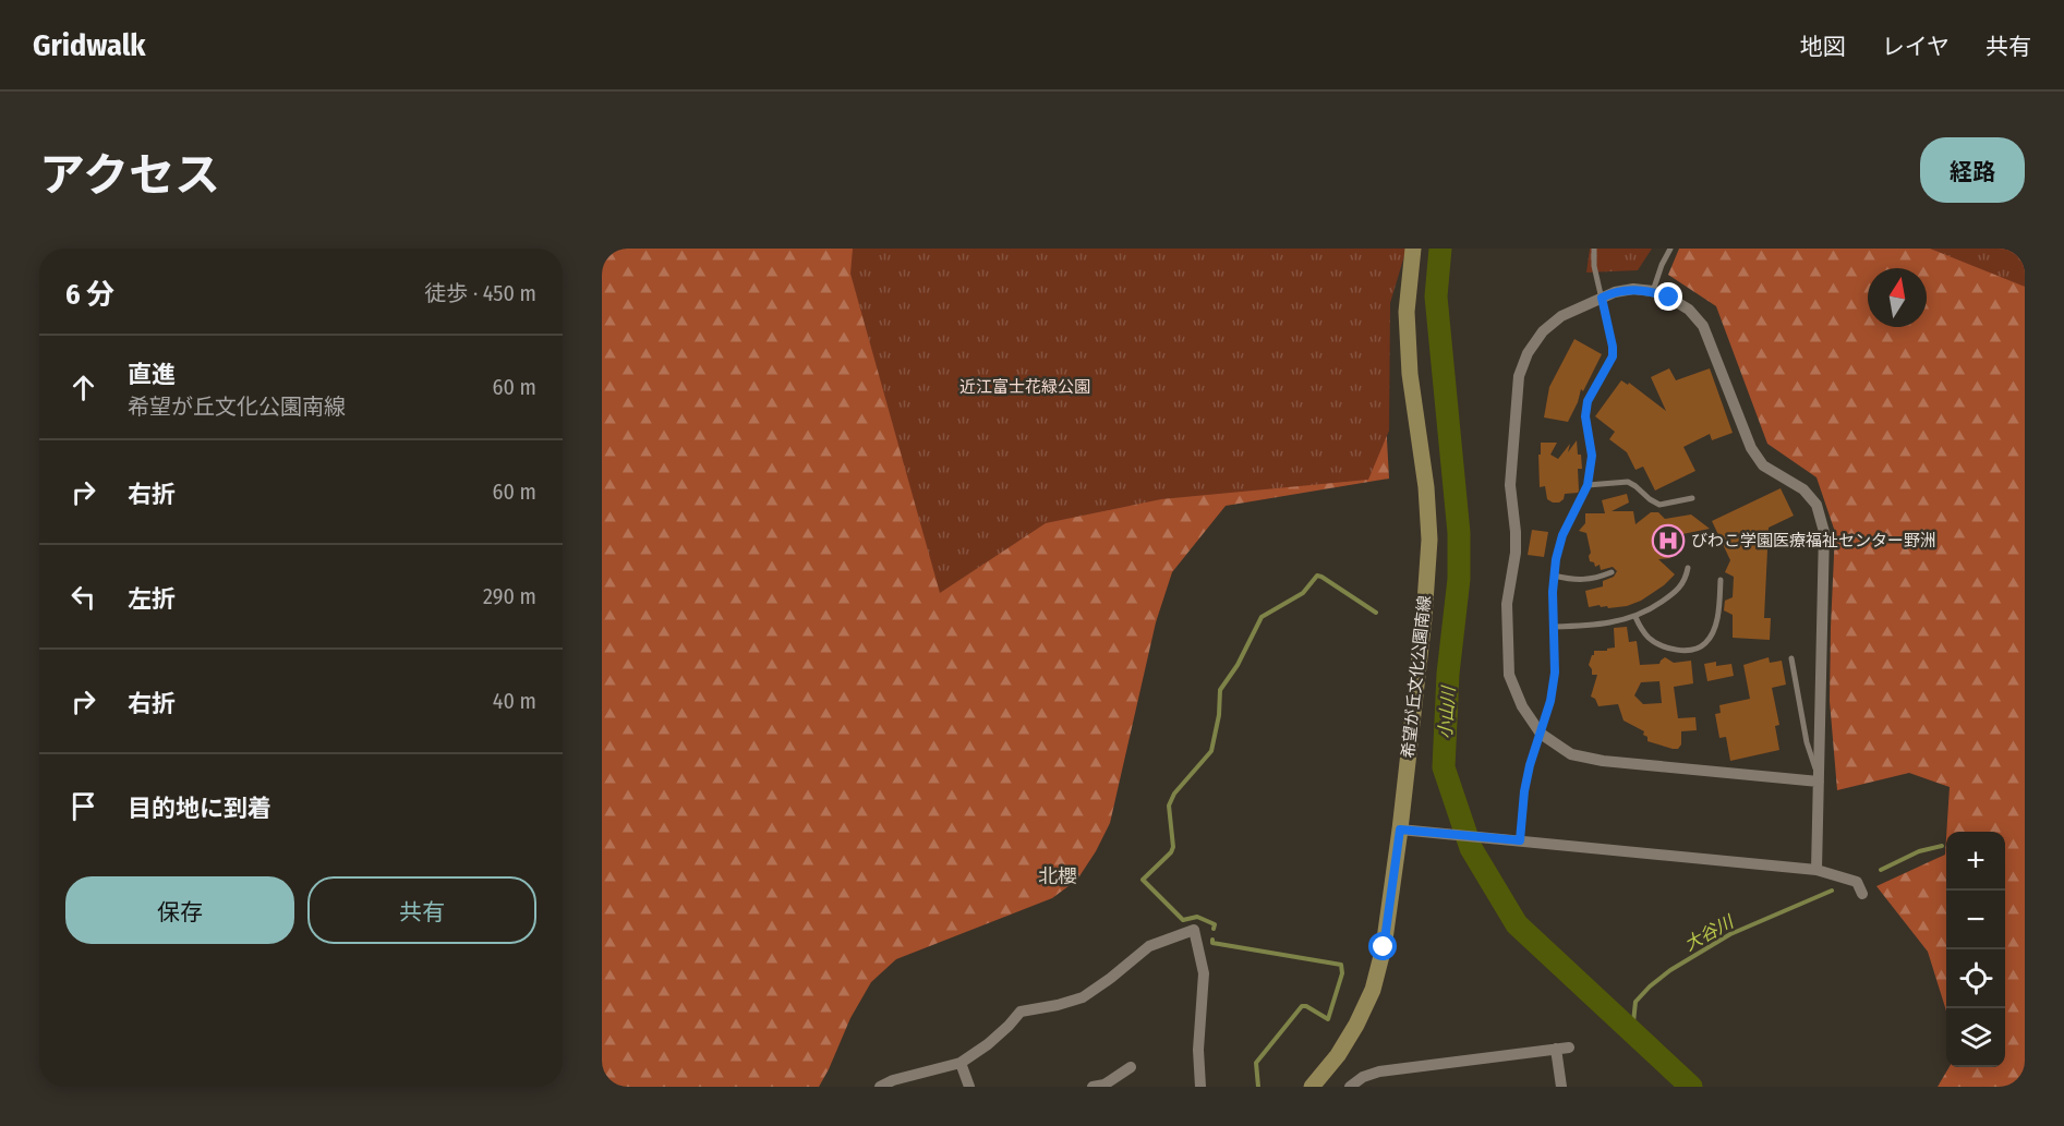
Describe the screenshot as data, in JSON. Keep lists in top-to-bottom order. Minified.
{"streets":{"main road":["希望が丘文化公園南線"]},"districts":["北櫻"],"water":["小山川","大谷川"],"parks":["近江富士花緑公園"],"places":{"hospital":["びわこ学園医療福祉センター野洲"]},"north":"top","page":{"header":"Gridwalk","nav":["地図","レイヤ","共有"],"title":"アクセス","buttons":["経路",["保存","共有"]],"heading":["6 分","徒歩 · 450 m"],"list":[["直進","希望が丘文化公園南線","60 m"],["右折","60 m"],["左折","290 m"],["右折","40 m"],"目的地に到着"],"map_buttons":["+","−"]}}
